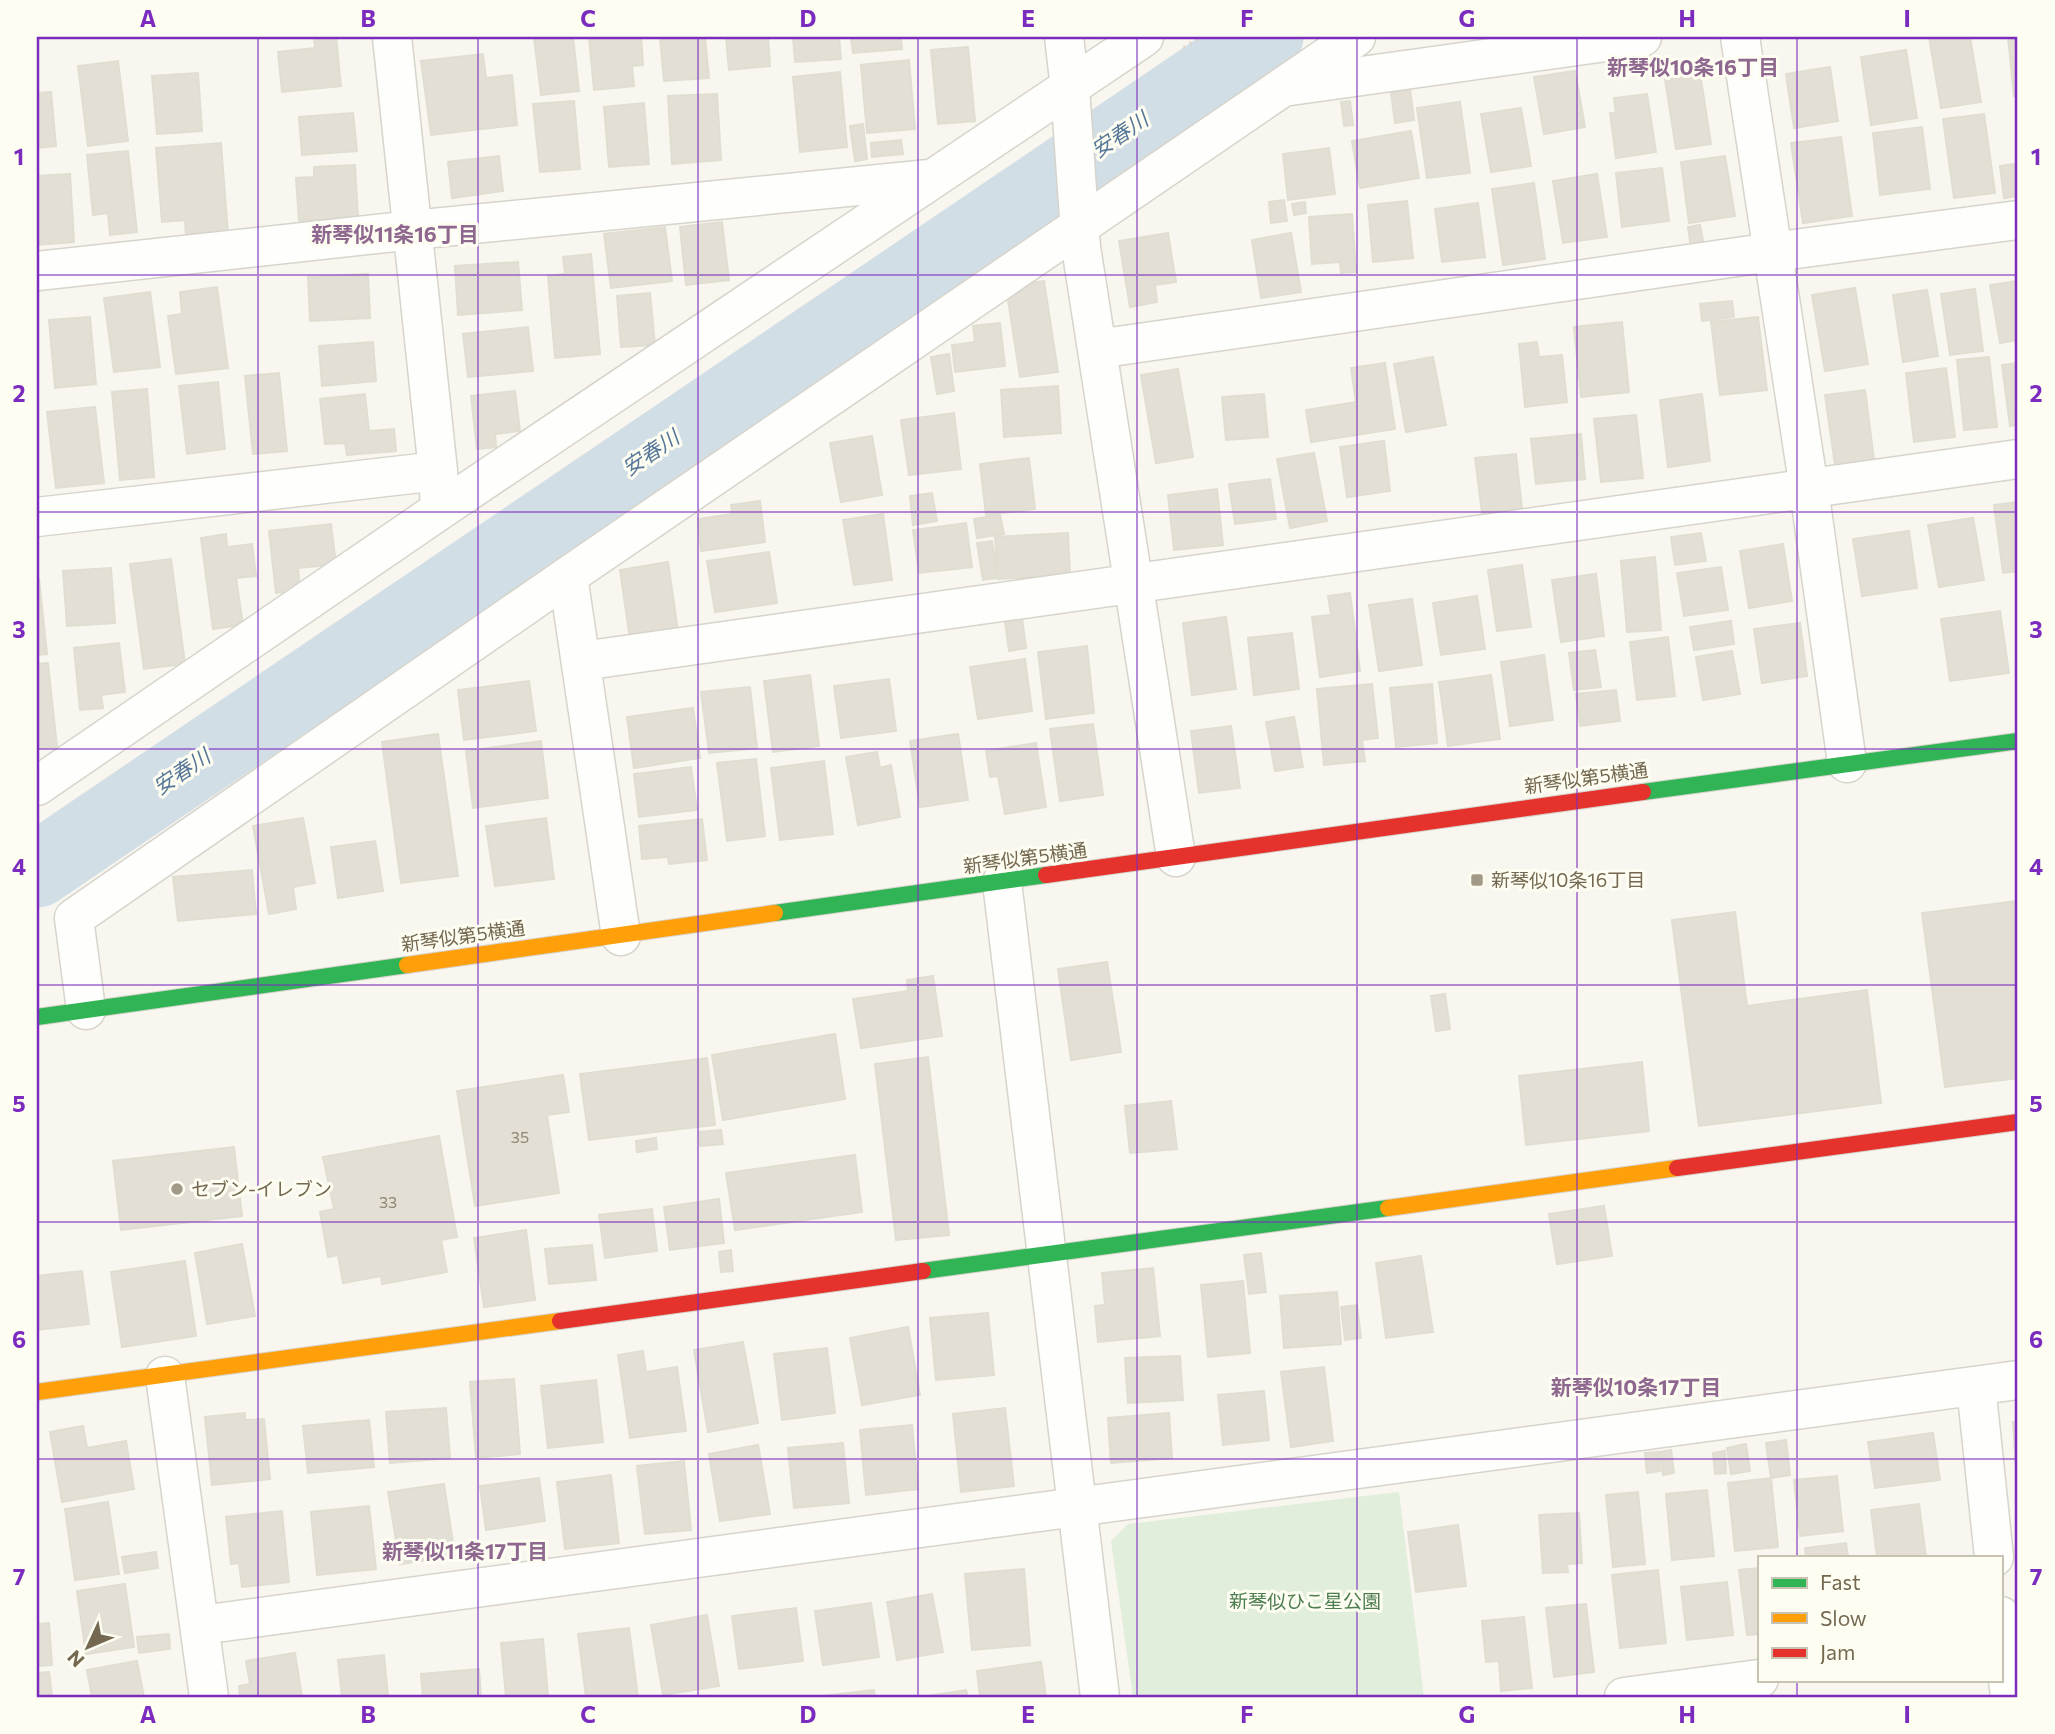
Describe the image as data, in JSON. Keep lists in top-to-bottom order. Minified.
{"streets":{"street":["新琴似第5横通"]},"districts":["新琴似10条16丁目","新琴似11条16丁目","新琴似10条17丁目","新琴似11条17丁目"],"water":["安春川"],"parks":["新琴似ひこ星公園"],"places":{"transit":["新琴似10条16丁目"],"other":["セブン-イレブン"]},"house_numbers":["35","33"],"legend":["Fast","Slow","Jam"],"north":"bottom left","grid":{"columns":["A","B","C","D","E","F","G","H","I"],"rows":["1","2","3","4","5","6","7"]}}
